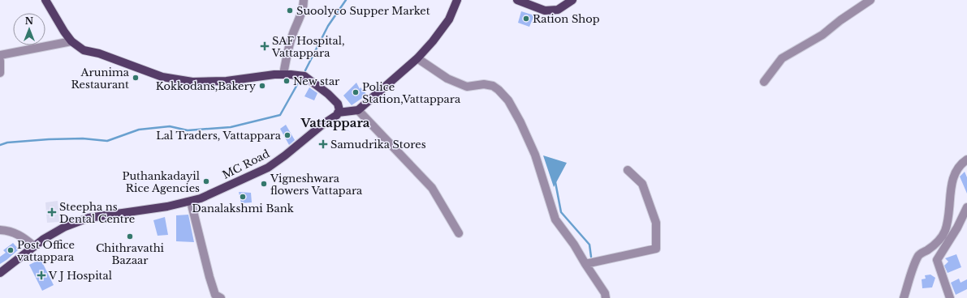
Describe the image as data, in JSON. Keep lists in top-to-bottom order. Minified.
{"streets":{"main road":["MC Road"]},"districts":["Vattappara"],"places":{"other":["Suoolyco Supper Market","Ration Shop","Arunima Restaurant","New star","Kokkodans,Bakery","Police Station,Vattappara","Lal Traders, Vattappara","Puthankadayil Rice Agencies","Vigneshwara flowers Vattapara","Danalakshmi Bank","Chithravathi Bazaar","Post Office vattappara"],"health":["SAF Hospital, Vattappara","Samudrika Stores","Steepha ns Dental Centre","V J Hospital"]},"north":"top"}
